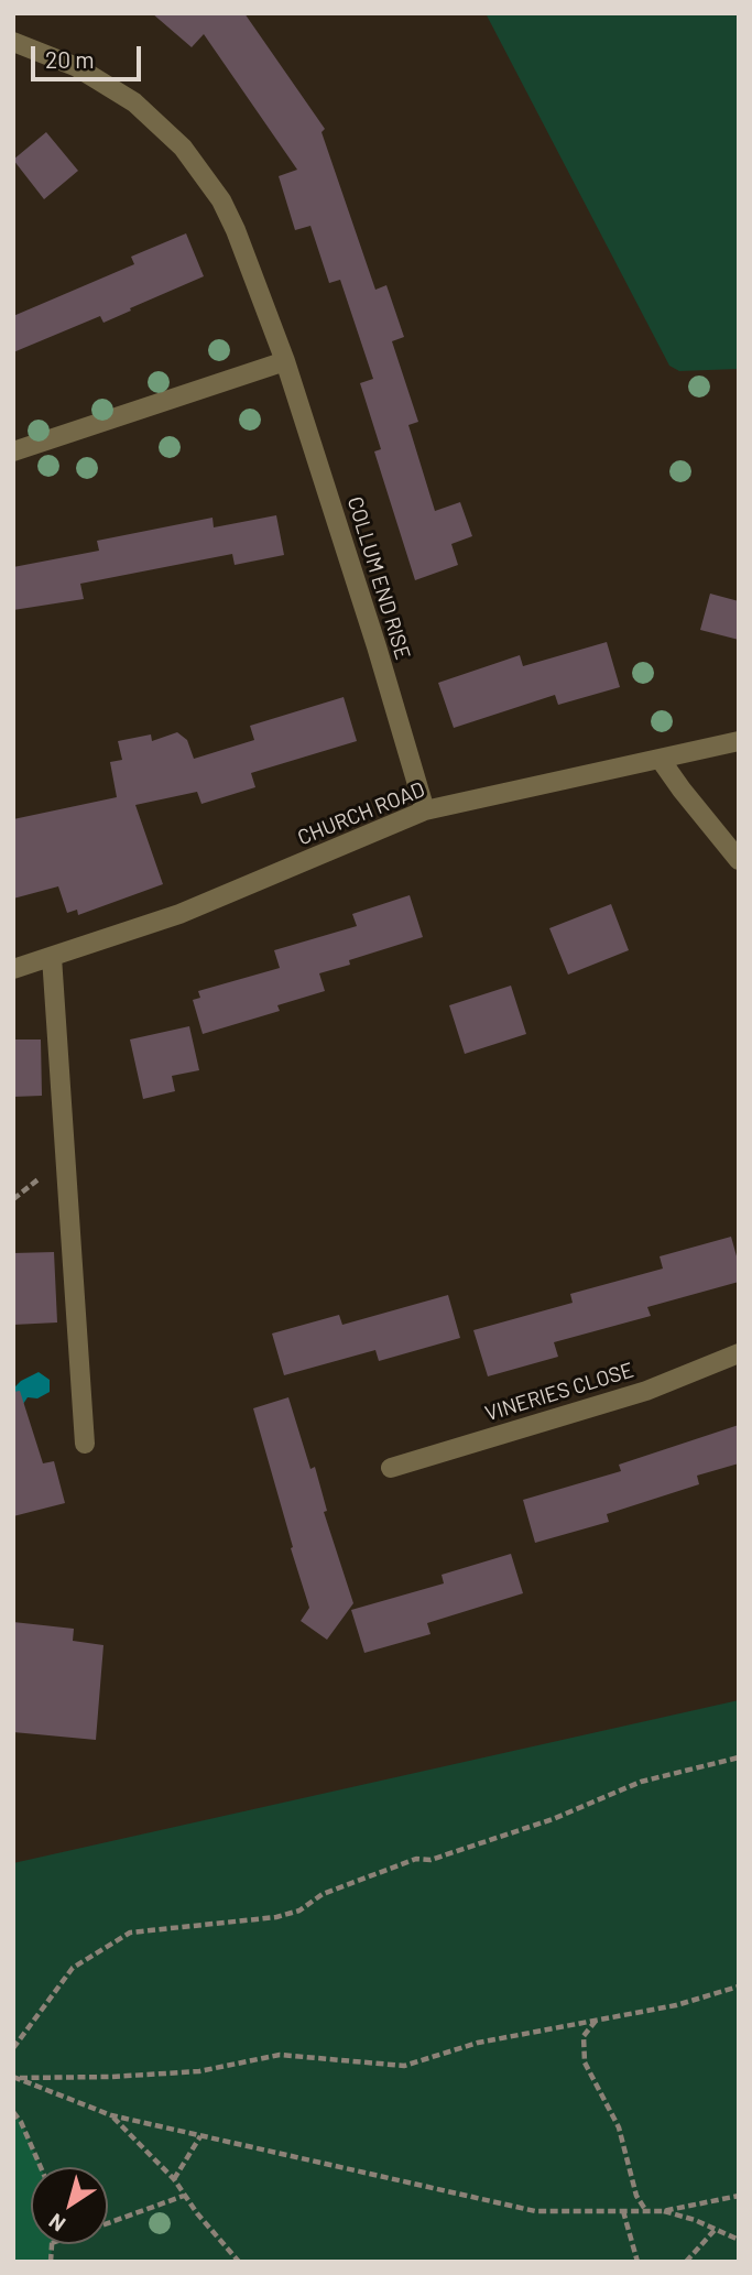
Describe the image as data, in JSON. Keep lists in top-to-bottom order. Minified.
{"streets":{"street":["COLLUM END RISE","CHURCH ROAD","VINERIES CLOSE"]},"crossings":[["COLLUM END RISE","CHURCH ROAD"]],"scale_bar":"20 m","north":"bottom left"}
